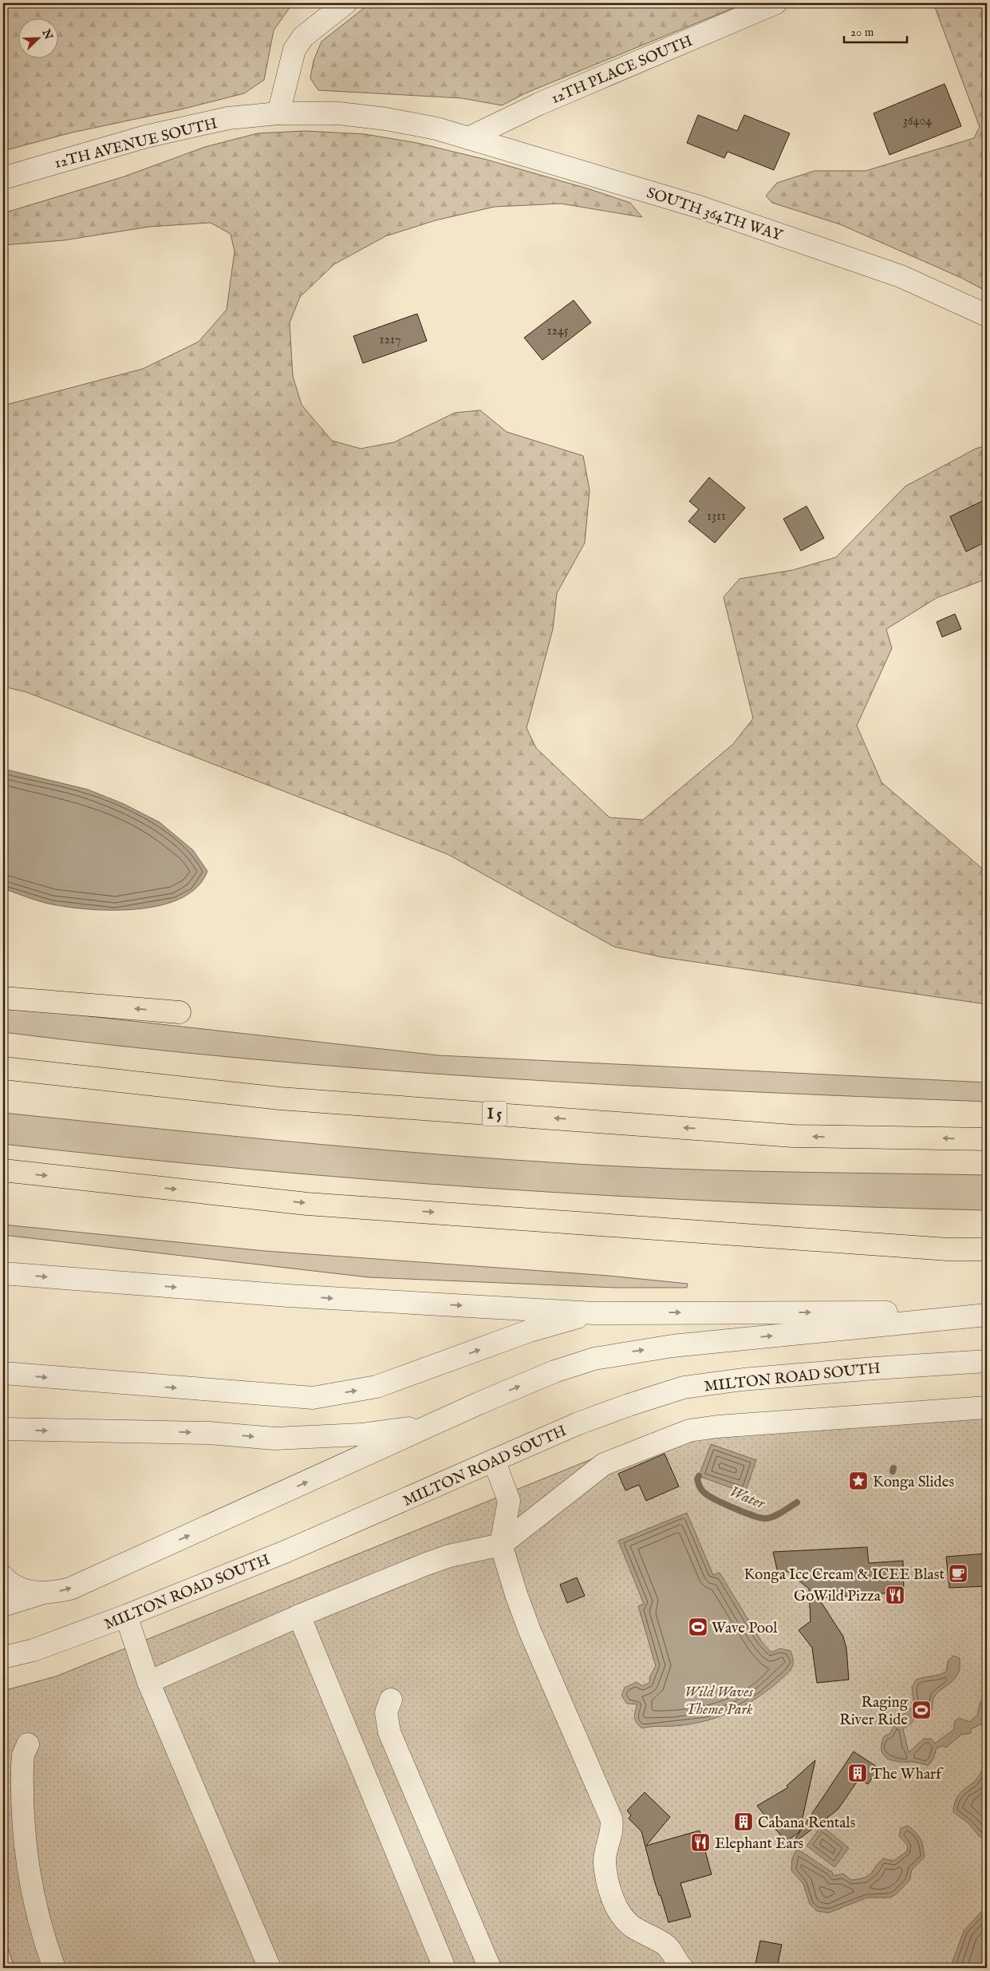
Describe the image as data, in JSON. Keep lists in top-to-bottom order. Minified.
{"streets":{"highway":["I 5"],"street":["12TH PLACE SOUTH","12TH AVENUE SOUTH","SOUTH 364TH WAY","MILTON ROAD SOUTH"]},"crossings":[["12TH PLACE SOUTH","SOUTH 364TH WAY"],["12TH AVENUE SOUTH","SOUTH 364TH WAY"]],"water":["Water"],"parks":["Wild Waves Theme Park"],"places":{"place":["Konga Slides"],"cafe":["Konga Ice Cream & ICEE Blast"],"restaurant":["GoWild Pizza","Elephant Ears"],"sports":["Wave Pool","Raging River Ride"],"building":["The Wharf","Cabana Rentals"]},"house_numbers":["36404","1245","1217","1311"],"scale_bar":"20 m","north":"top right"}
